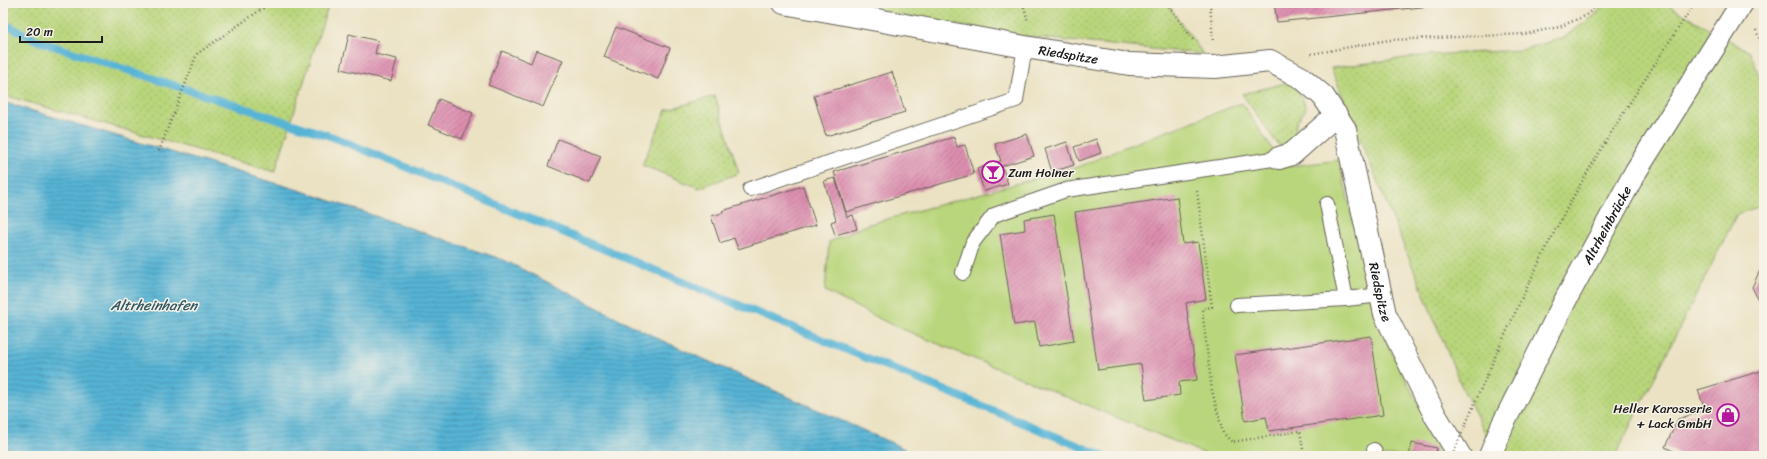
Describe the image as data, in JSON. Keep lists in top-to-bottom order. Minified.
{"streets":{"street":["Riedspitze","Altrheinbrücke"]},"water":["Altrheinhafen"],"places":{"bar":["Zum Hoiner"],"shop":["Heller Karosserie + Lack GmbH"]},"scale_bar":"20 m"}
